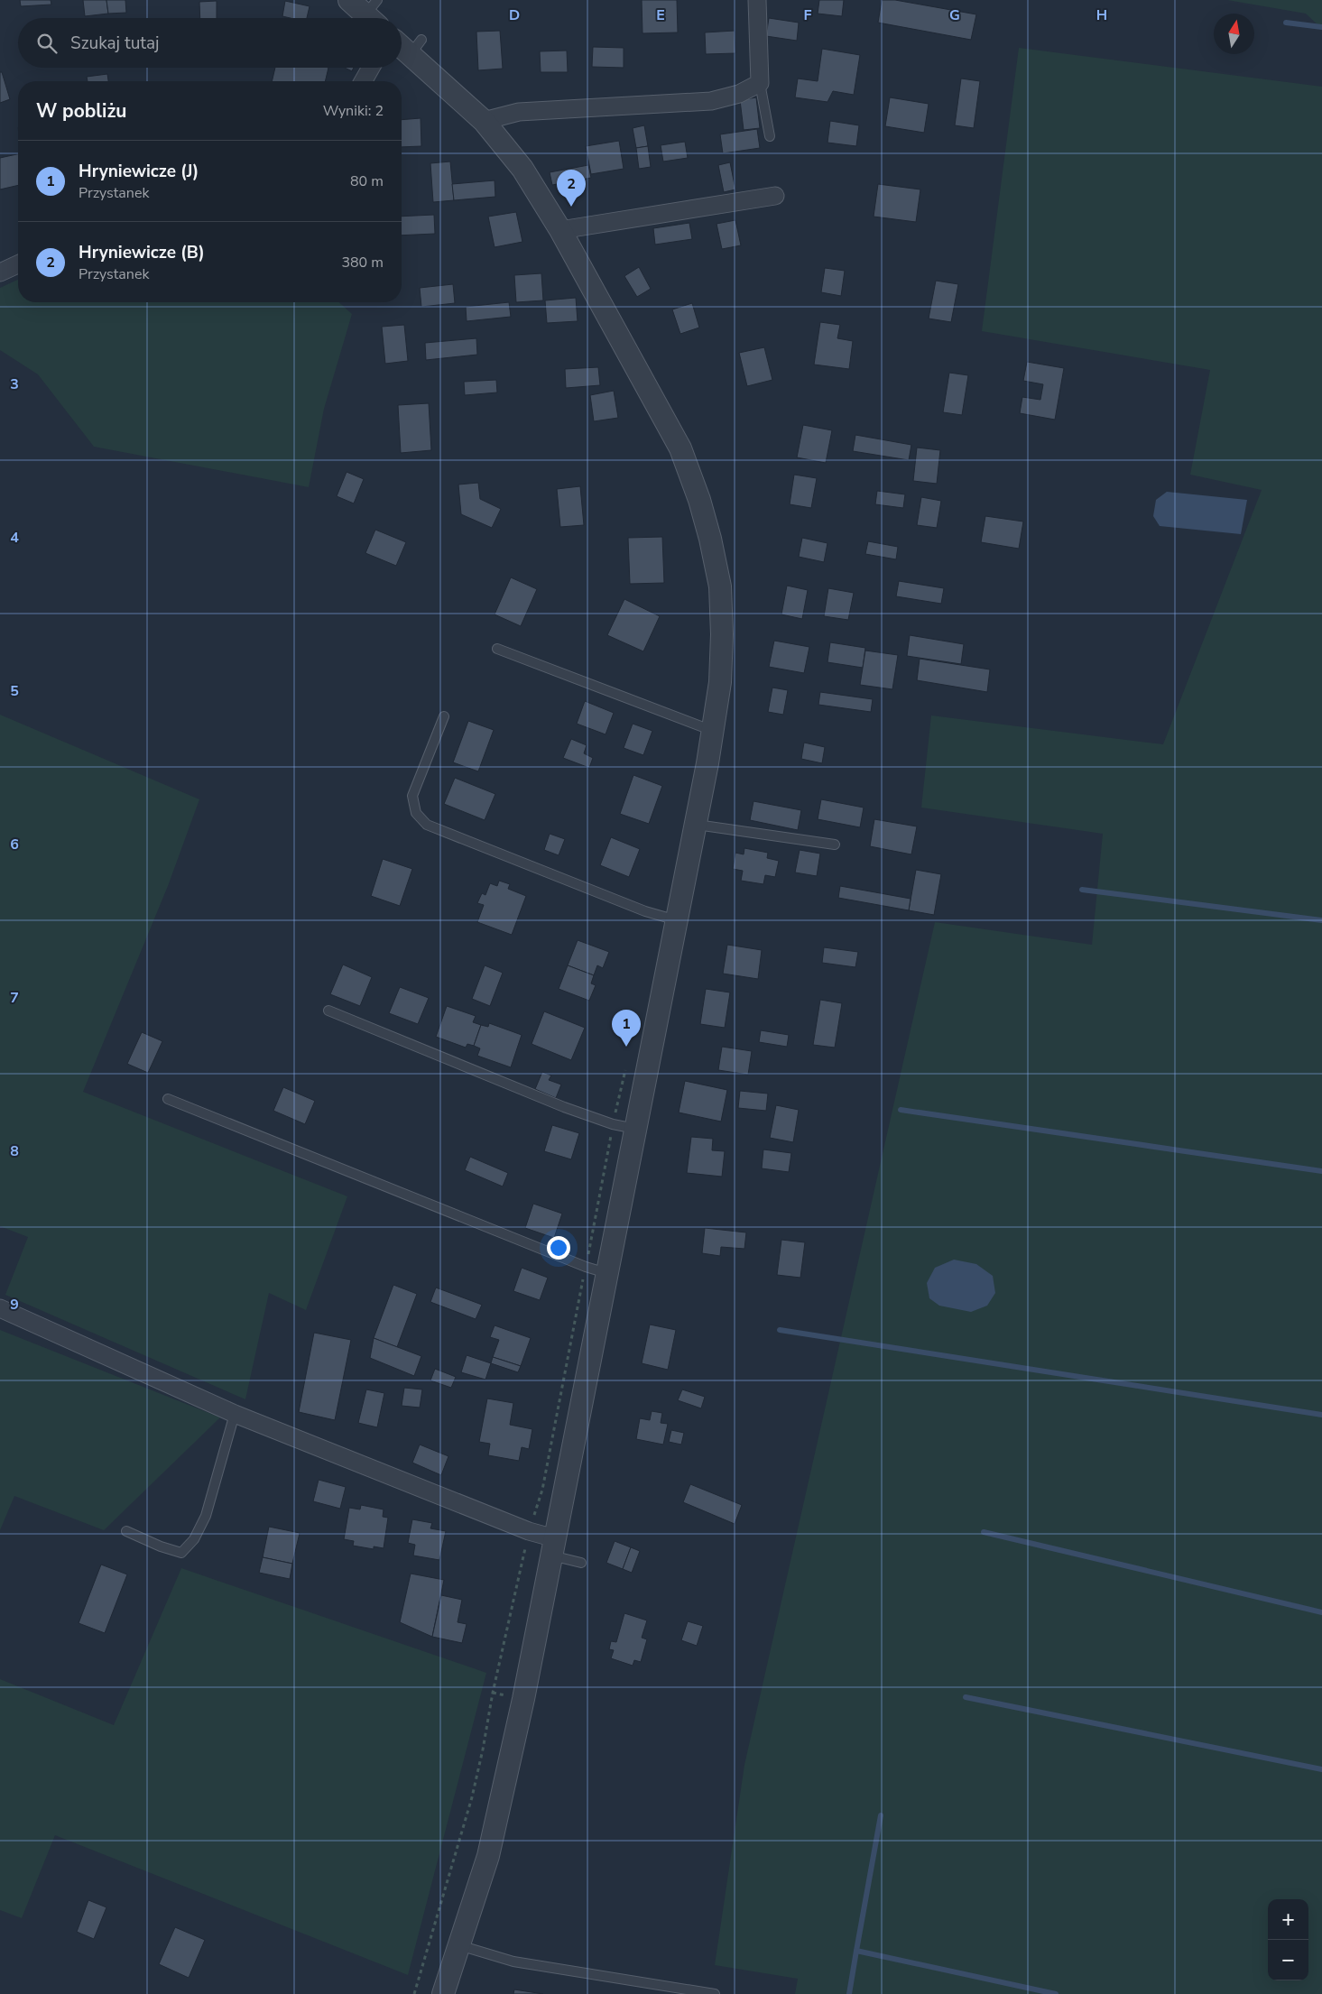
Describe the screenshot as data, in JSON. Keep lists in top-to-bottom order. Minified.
{"north":"top","page":{"search":"Szukaj tutaj","heading":["W pobliżu","Wyniki: 2"],"list":[{"mark":"1","name":"Hryniewicze (J)","note":"Przystanek","value":"80 m"},{"mark":"2","name":"Hryniewicze (B)","note":"Przystanek","value":"380 m"}],"pins":["2","1"],"map_buttons":["+","−"]},"grid":{"columns":["D","E","F","G","H"],"rows":["3","4","5","6","7","8","9"]}}
